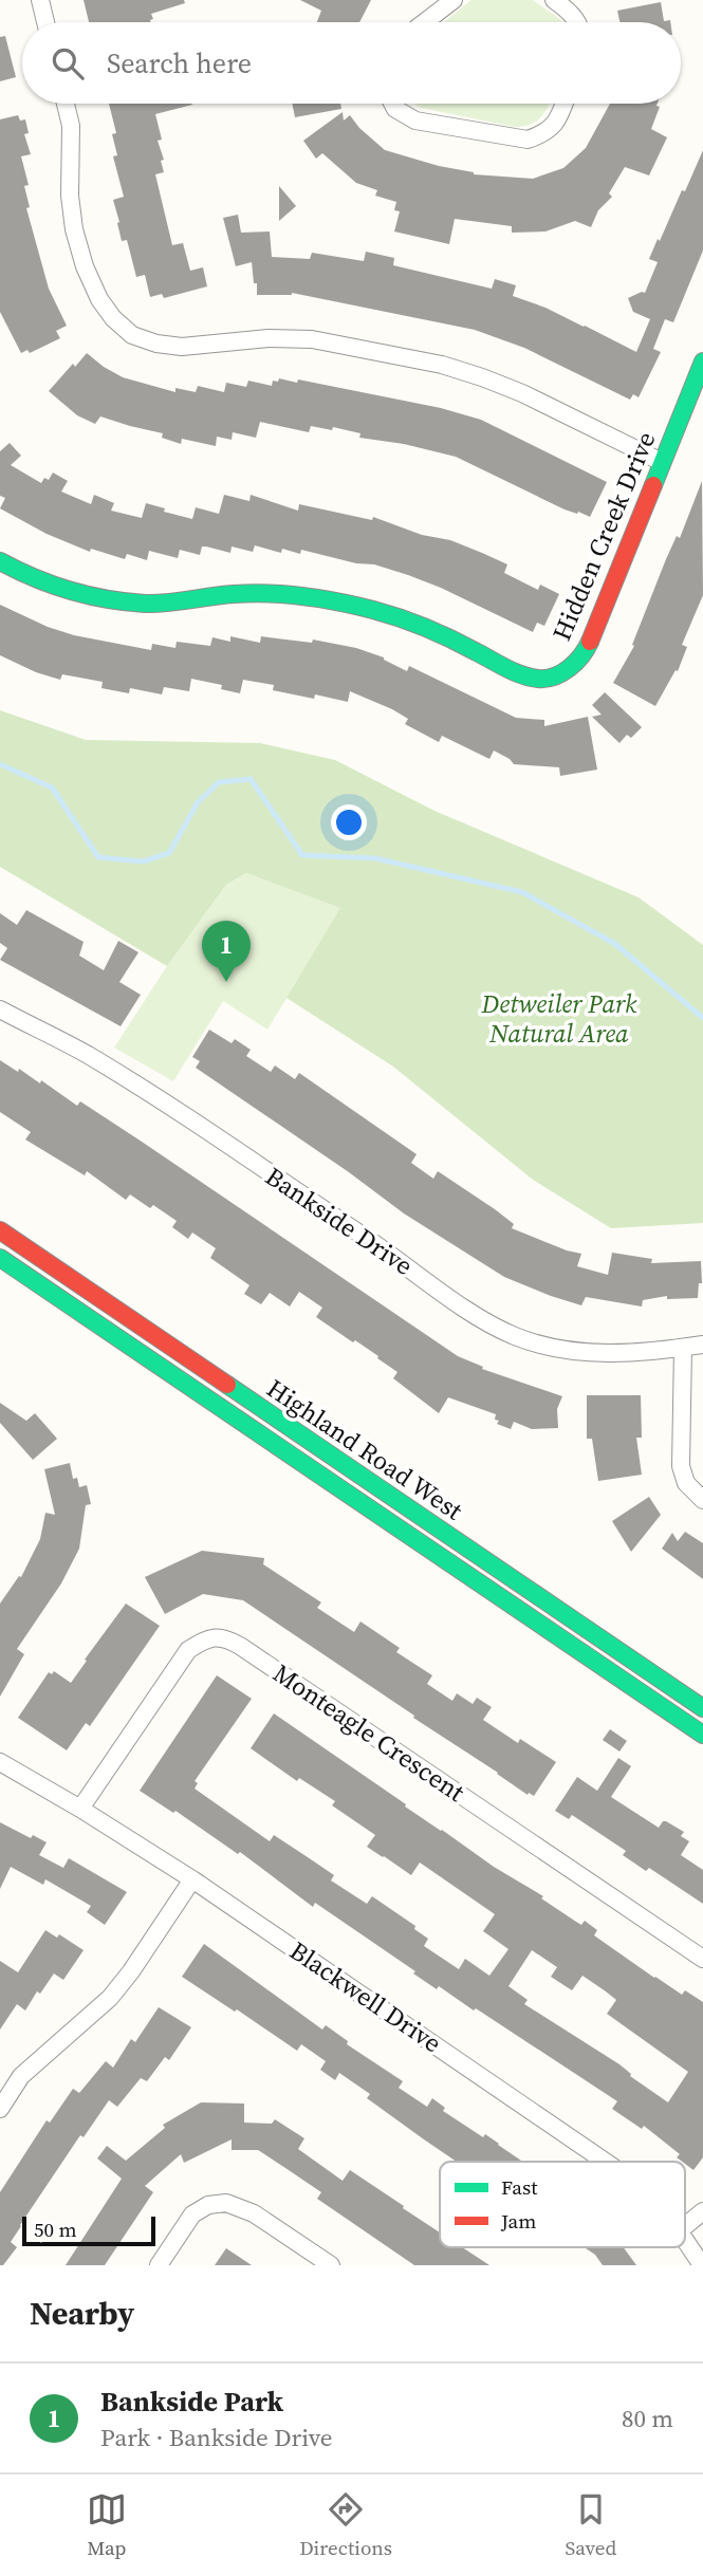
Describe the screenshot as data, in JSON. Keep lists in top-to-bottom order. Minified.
{"streets":{"main road":["Hidden Creek Drive","Highland Road West"],"street":["Bankside Drive","Monteagle Crescent","Blackwell Drive"]},"crossings":[["Monteagle Crescent","Blackwell Drive"]],"parks":["Detweiler Park Natural Area"],"legend":["Fast","Jam"],"scale_bar":"50 m","page":{"search":"Search here","pins":"1","scale":"50 m","heading":"Nearby","list":[{"mark":"1","name":"Bankside Park","note":"Park · Bankside Drive","value":"80 m"}],"nav":["Map","Directions","Saved"]}}
